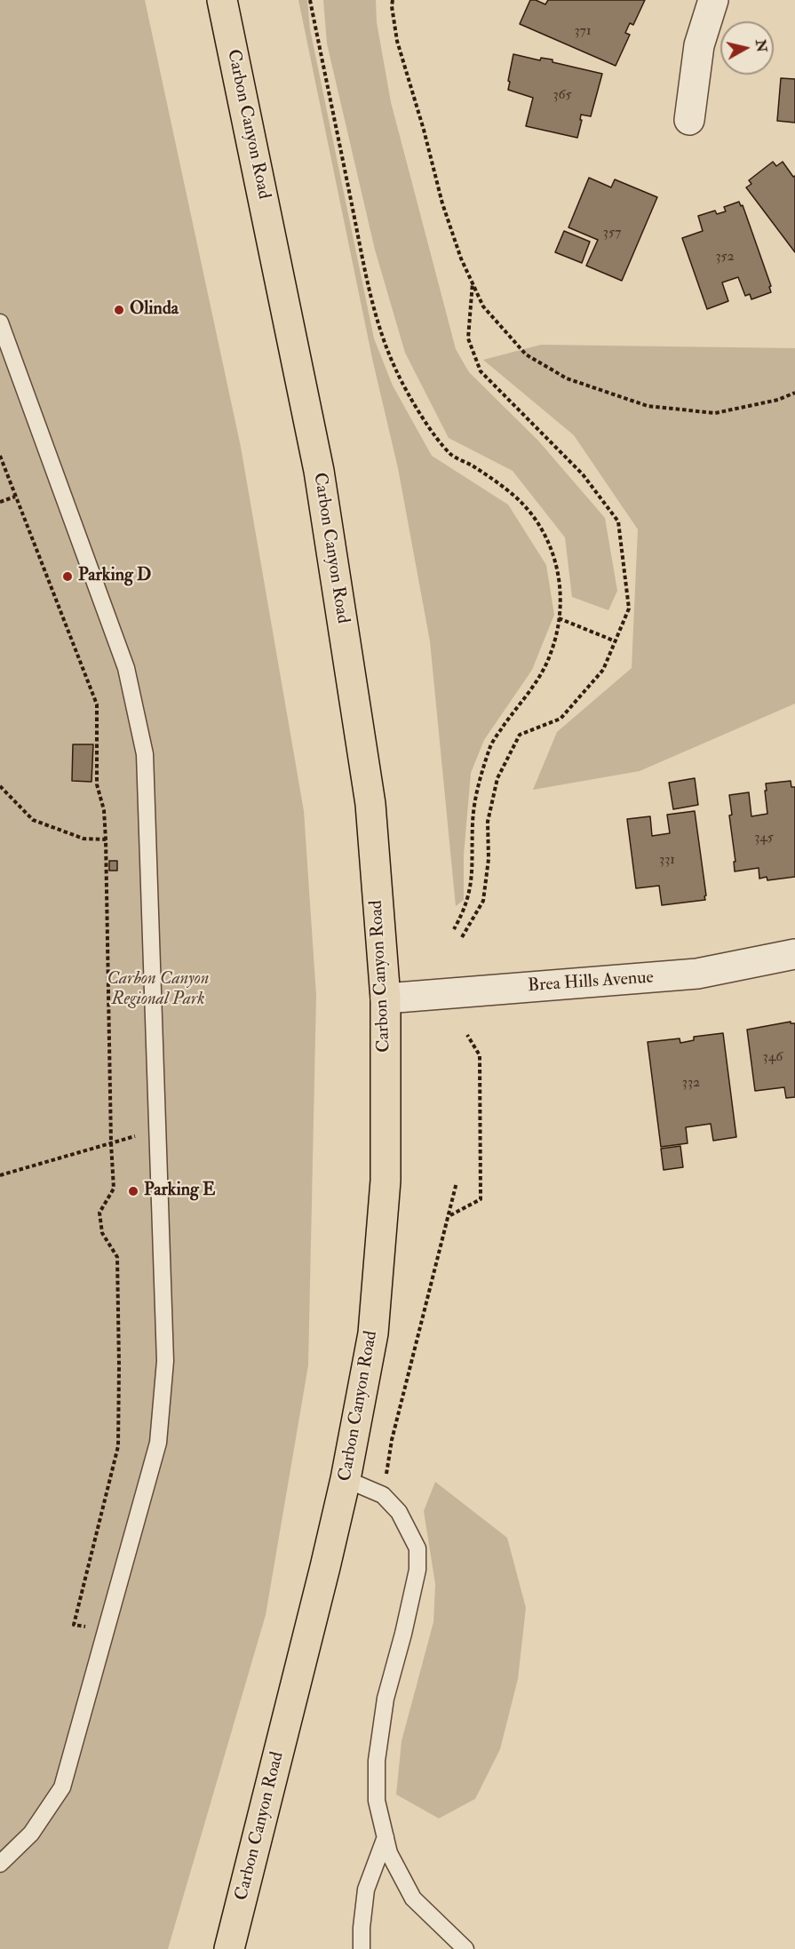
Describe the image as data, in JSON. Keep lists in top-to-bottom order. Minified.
{"streets":{"main road":["Carbon Canyon Road"],"street":["Brea Hills Avenue"]},"crossings":[["Carbon Canyon Road","Brea Hills Avenue"]],"parks":["Carbon Canyon Regional Park"],"places":["Olinda","Parking D","Parking E"],"house_numbers":["371","365","357","352","345","331","346","332"],"north":"right"}
